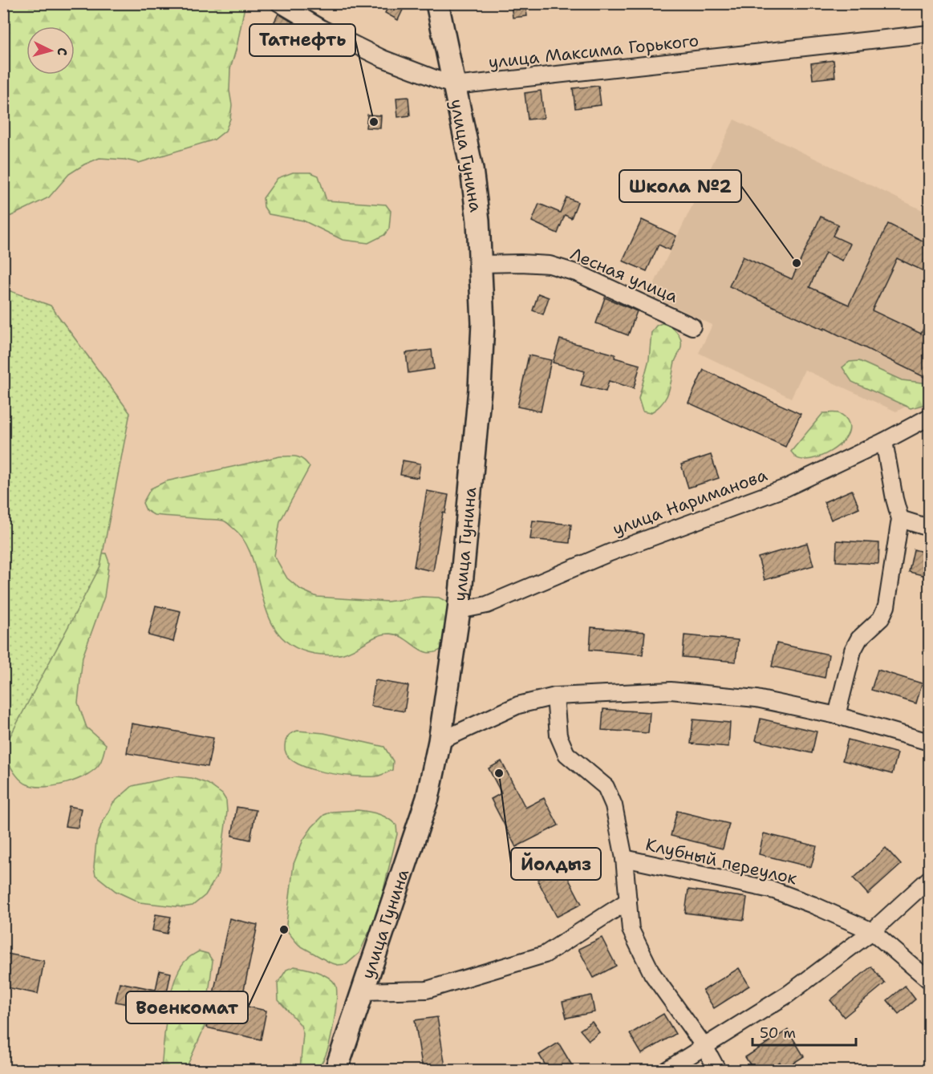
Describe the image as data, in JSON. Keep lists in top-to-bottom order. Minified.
{"streets":{"main road":["улица Гунина"],"street":["улица Максима Горького","Лесная улица","улица Нариманова","Клубный переулок"]},"crossings":[["улица Максима Горького","улица Гунина"],["улица Гунина","Лесная улица"],["улица Гунина","улица Нариманова"]],"places":["Татнефть","Школа №2","Йолдыз","Военкомат"],"scale_bar":"50 m","north":"right"}
